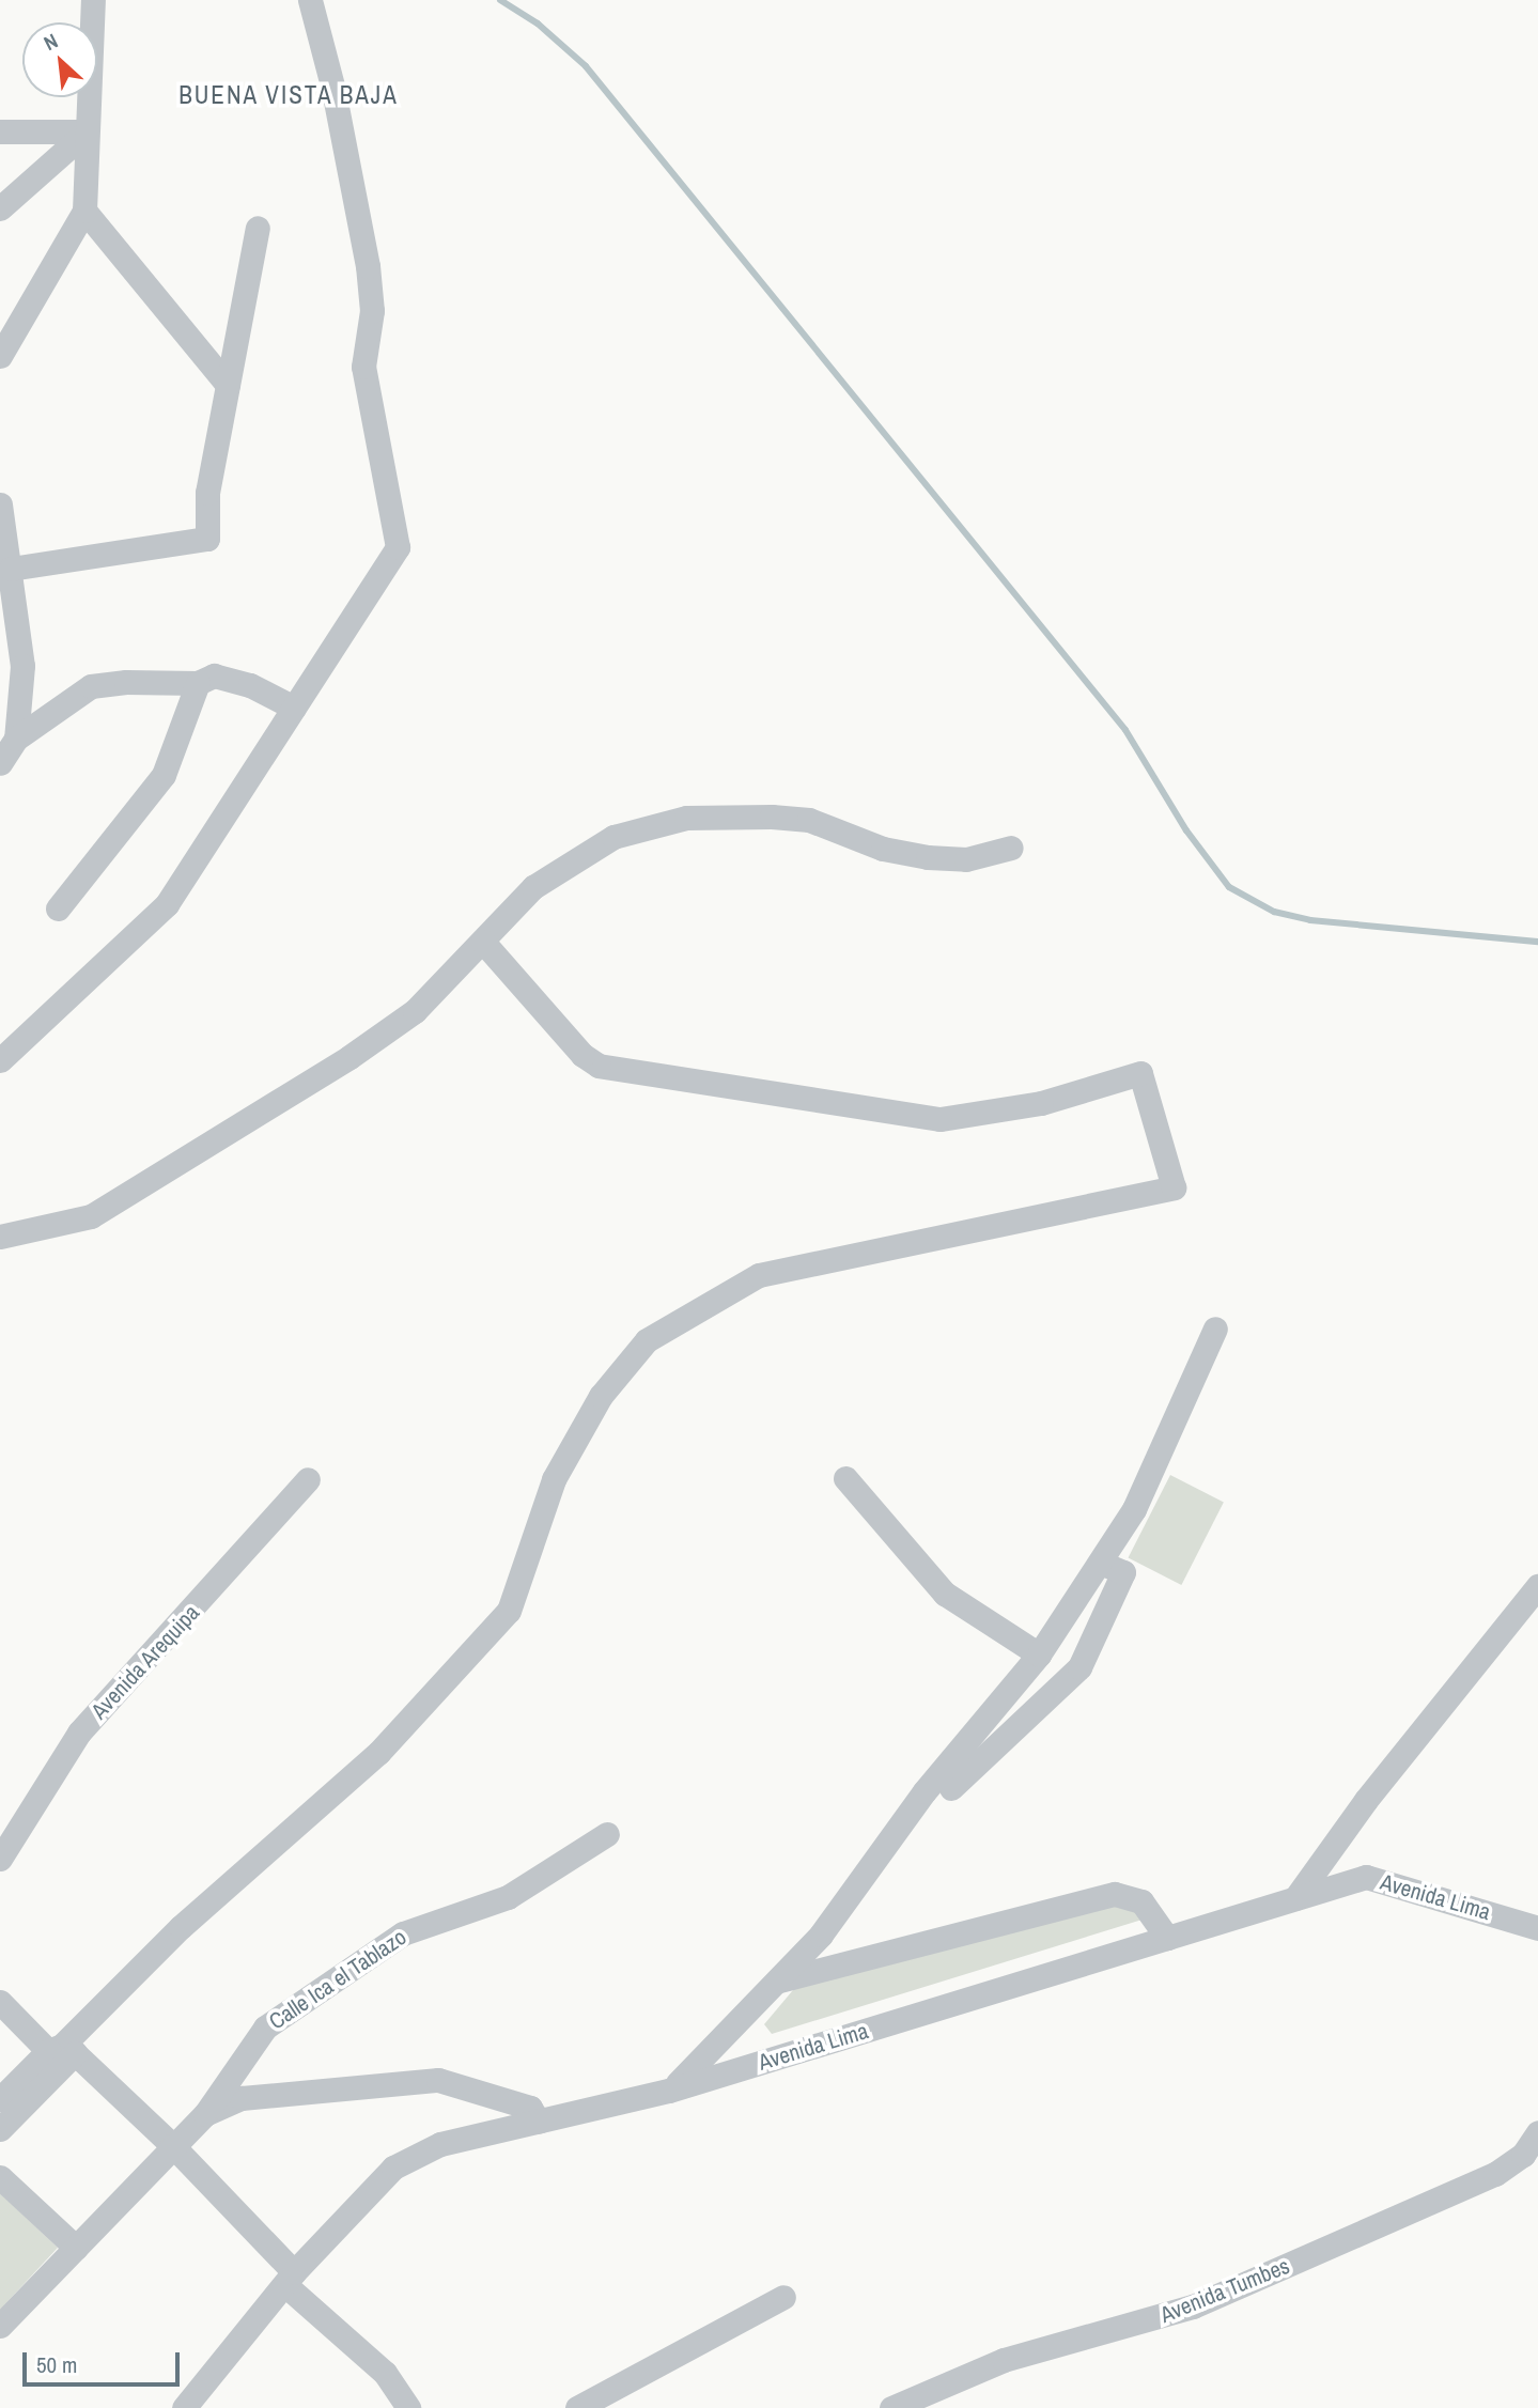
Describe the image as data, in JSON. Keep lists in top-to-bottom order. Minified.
{"streets":{"street":["Avenida Arequipa","Avenida Lima","Calle Ica el Tablazo","Avenida Tumbes"]},"districts":["BUENA VISTA BAJA"],"scale_bar":"50 m","north":"top left"}
